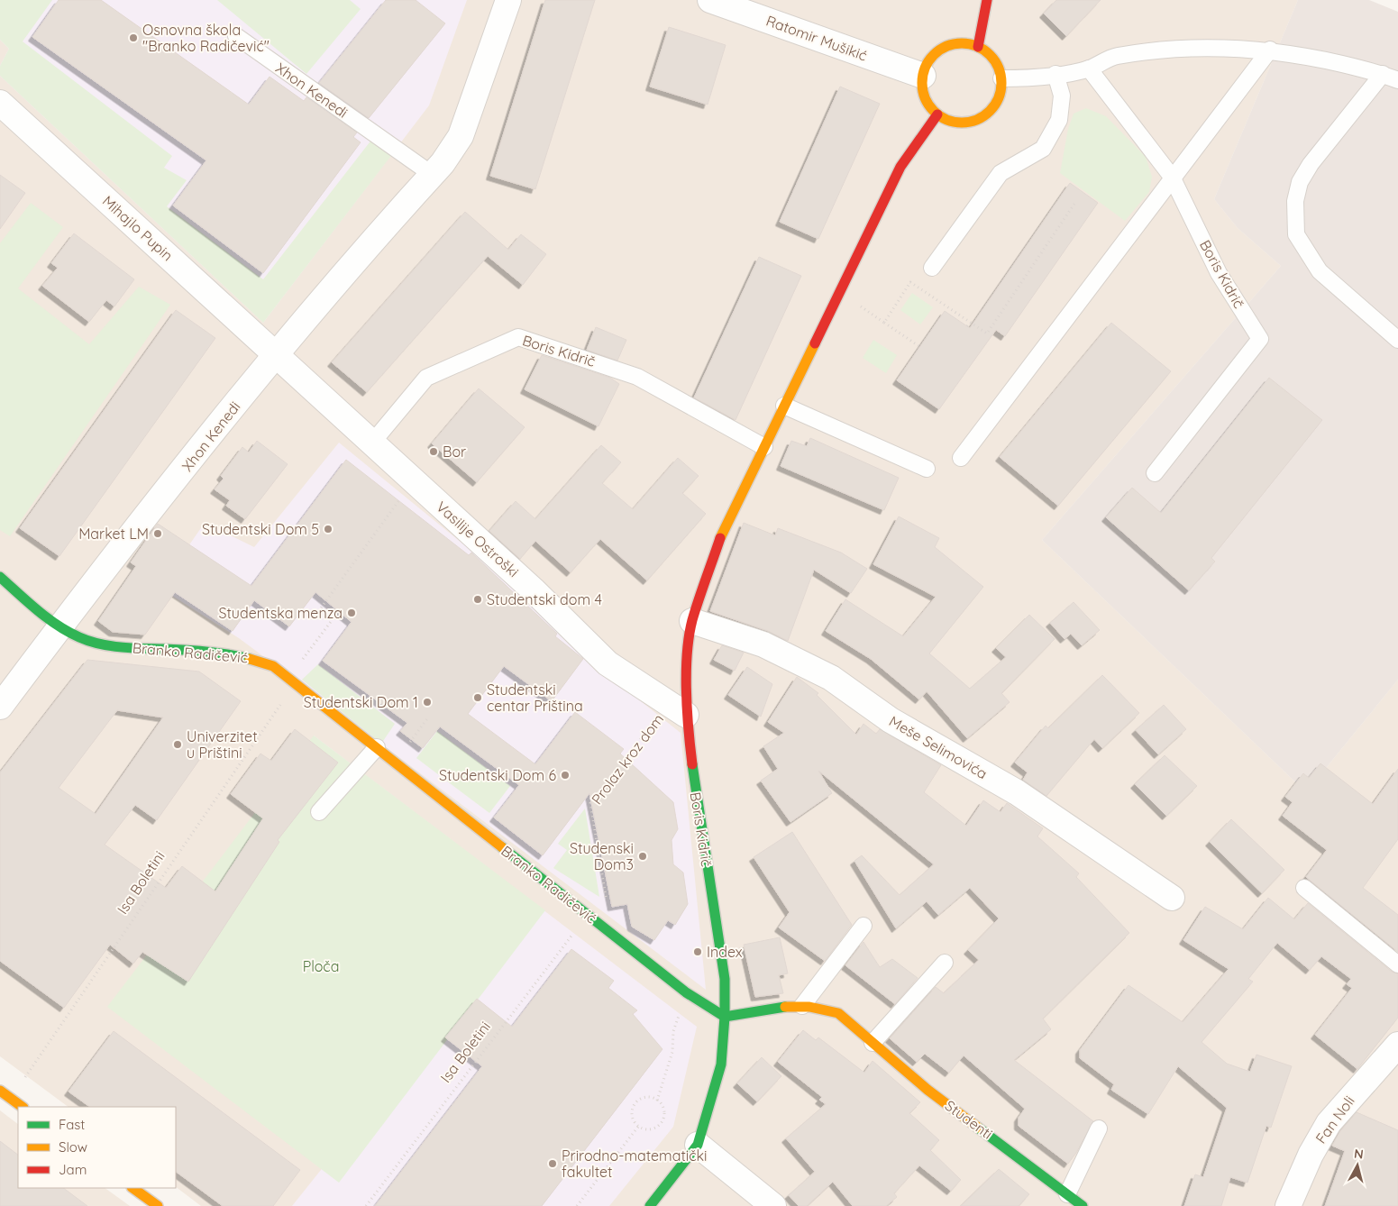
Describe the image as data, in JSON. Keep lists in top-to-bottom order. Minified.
{"streets":{"main road":["Boris Kidrič","Branko Radičević","Studenti"],"street":["Ratomir Mušikić","Xhon Kenedi","Mihajlo Pupin","Vasilije Ostroški","Meše Selimovića","Fan Noli"],"path":["Prolaz kroz dom","Isa Boletini"]},"crossings":[["Ratomir Mušikić","Boris Kidrič"],["Xhon Kenedi","Mihajlo Pupin"],["Xhon Kenedi","Vasilije Ostroški"],["Xhon Kenedi","Branko Radičević"],["Mihajlo Pupin","Vasilije Ostroški"],["Boris Kidrič","Vasilije Ostroški"],["Boris Kidrič","Branko Radičević"],["Boris Kidrič","Meše Selimovića"],["Boris Kidrič","Prolaz kroz dom"],["Boris Kidrič","Studenti"],["Vasilije Ostroški","Prolaz kroz dom"],["Vasilije Ostroški","Isa Boletini"],["Branko Radičević","Prolaz kroz dom"],["Branko Radičević","Isa Boletini"],["Branko Radičević","Studenti"],["Prolaz kroz dom","Isa Boletini"]],"parks":["Ploča"],"places":["Osnovna škola \"Branko Radičević\"","Bor","Studentski Dom 5","Market LM","Studentski dom 4","Studentska menza","Studentski centar Priština","Studentski Dom 1","Univerzitet u Prištini","Studentski Dom 6","Studenski Dom3","Index","Prirodno-matematički fakultet"],"legend":["Fast","Slow","Jam"],"north":"top"}
